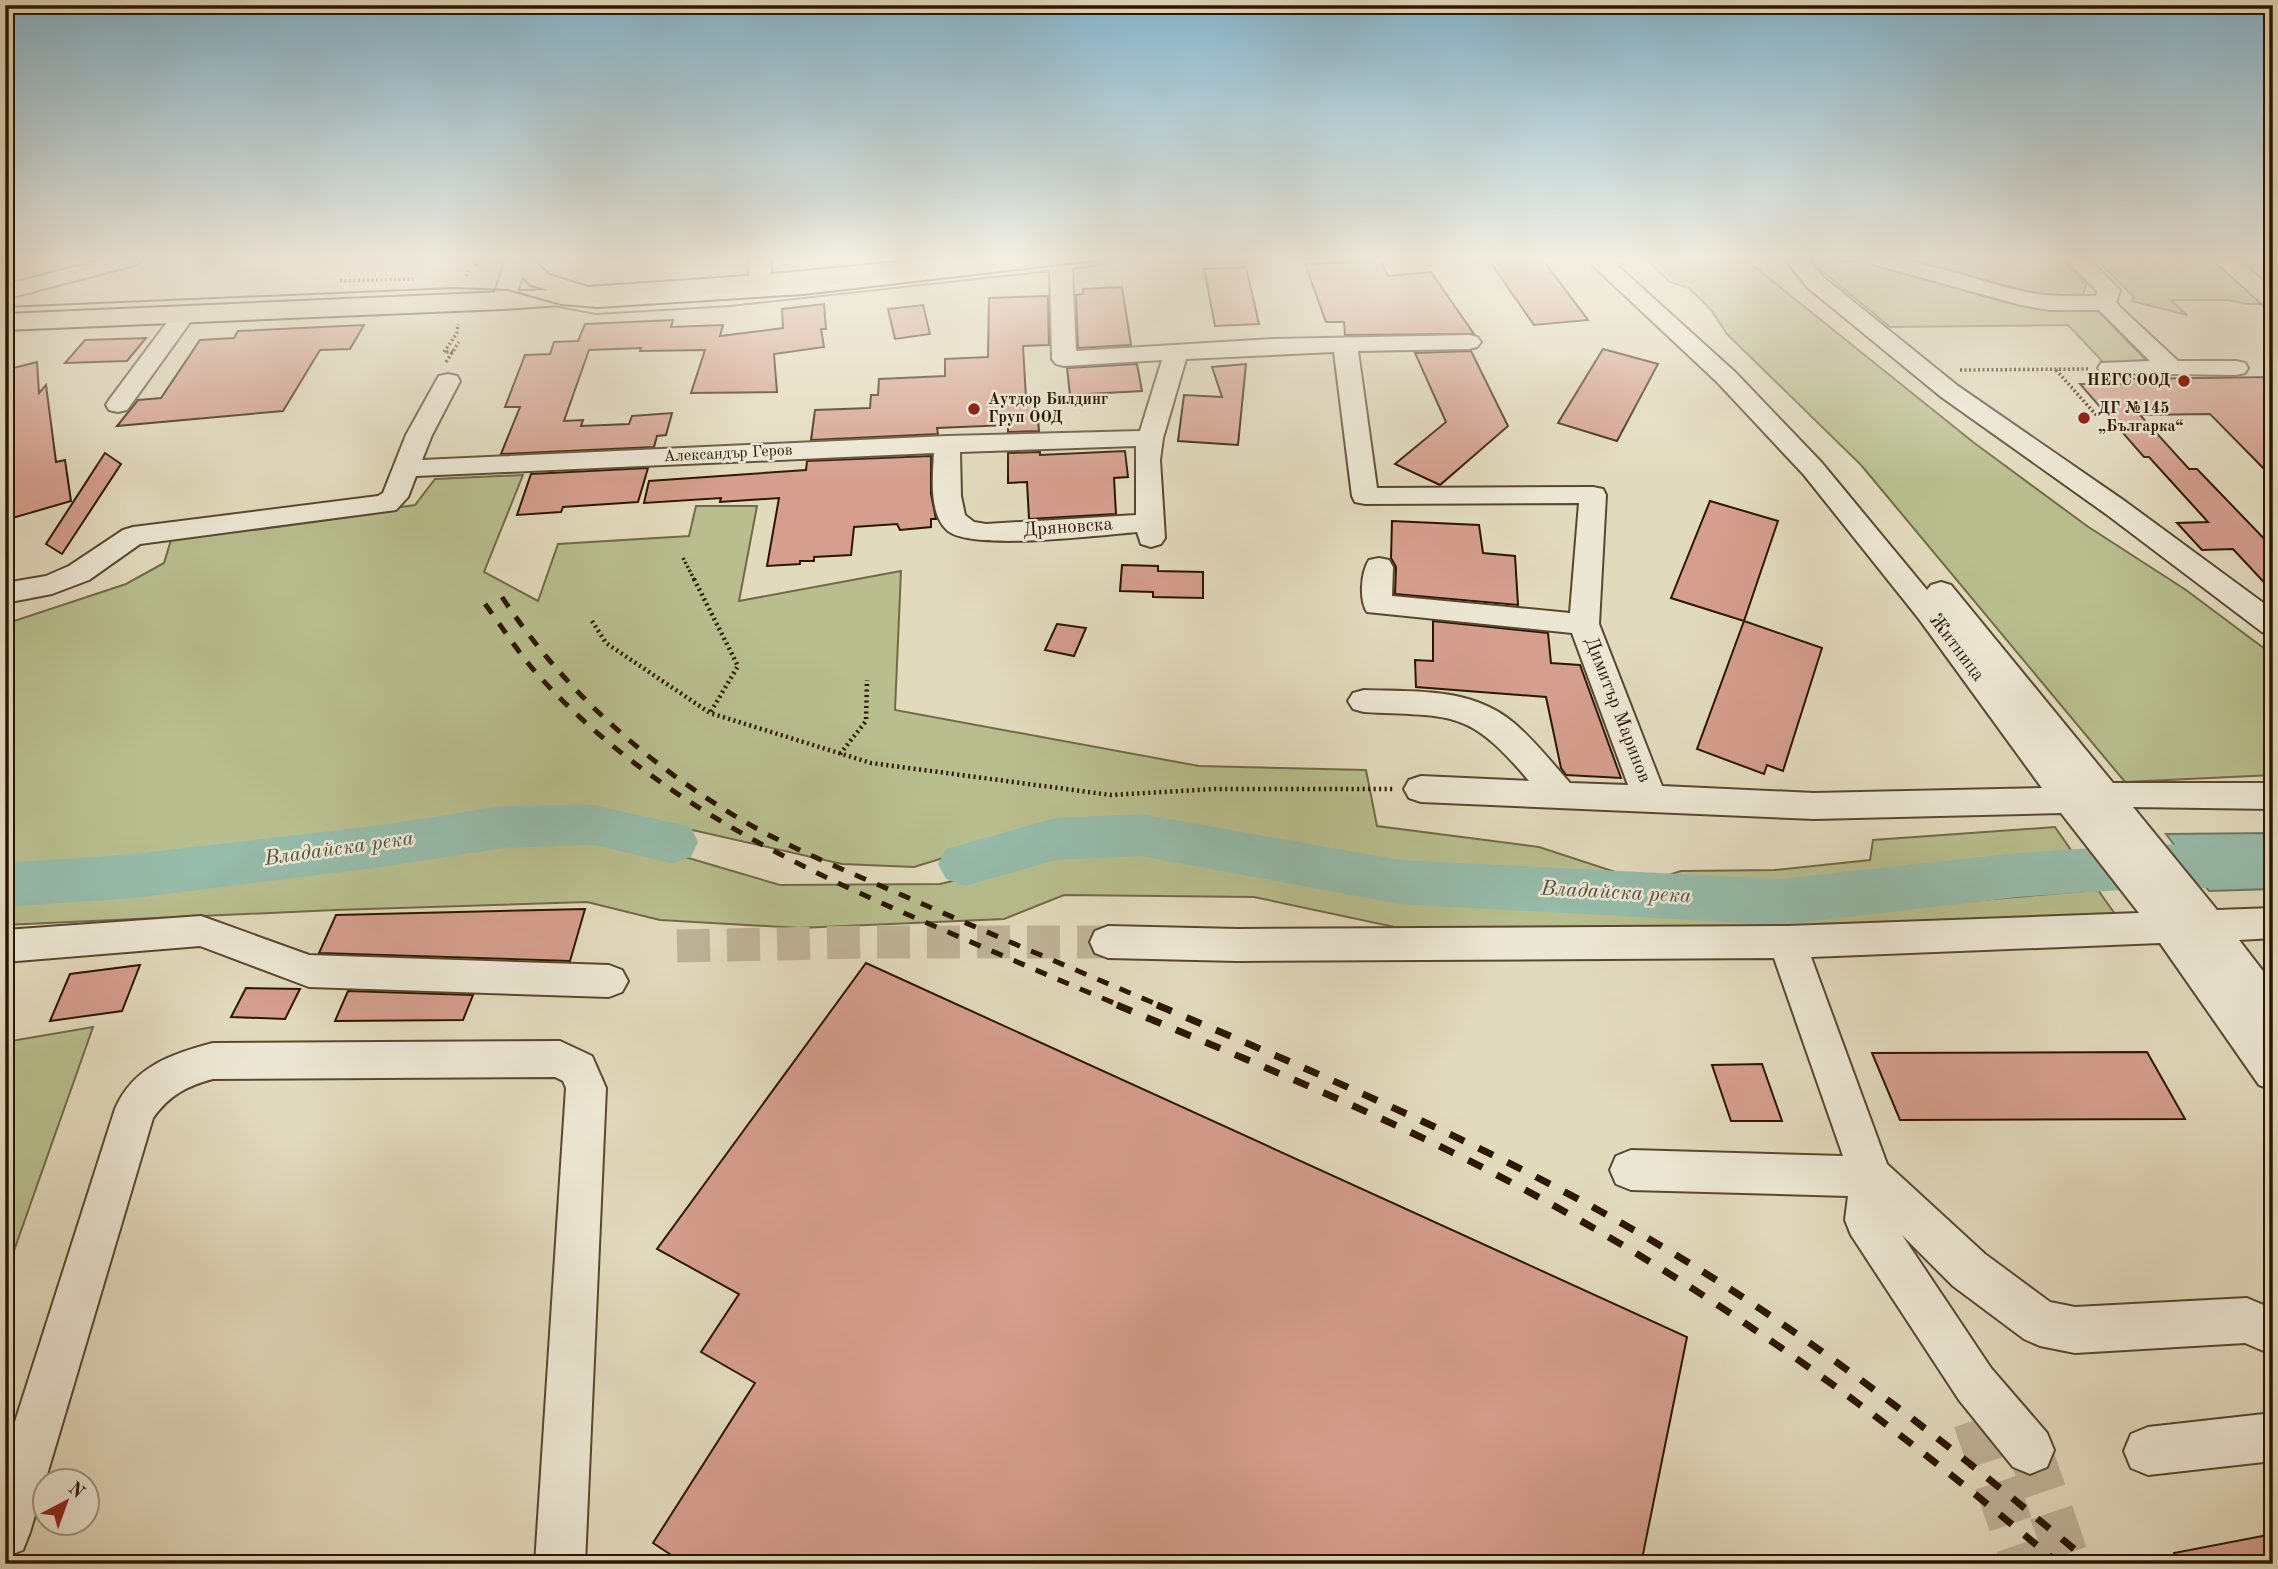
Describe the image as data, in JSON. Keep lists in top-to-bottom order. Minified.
{"streets":{"street":["Александър Геров","Дряновска","Житница","Димитър Маринов"]},"crossings":[["Александър Геров","Дряновска"]],"water":["Владайска река"],"places":["НЕГС ООД","Аутдор Билдинг Груп ООД","ДГ №145 „Българка“"],"north":"top right"}
